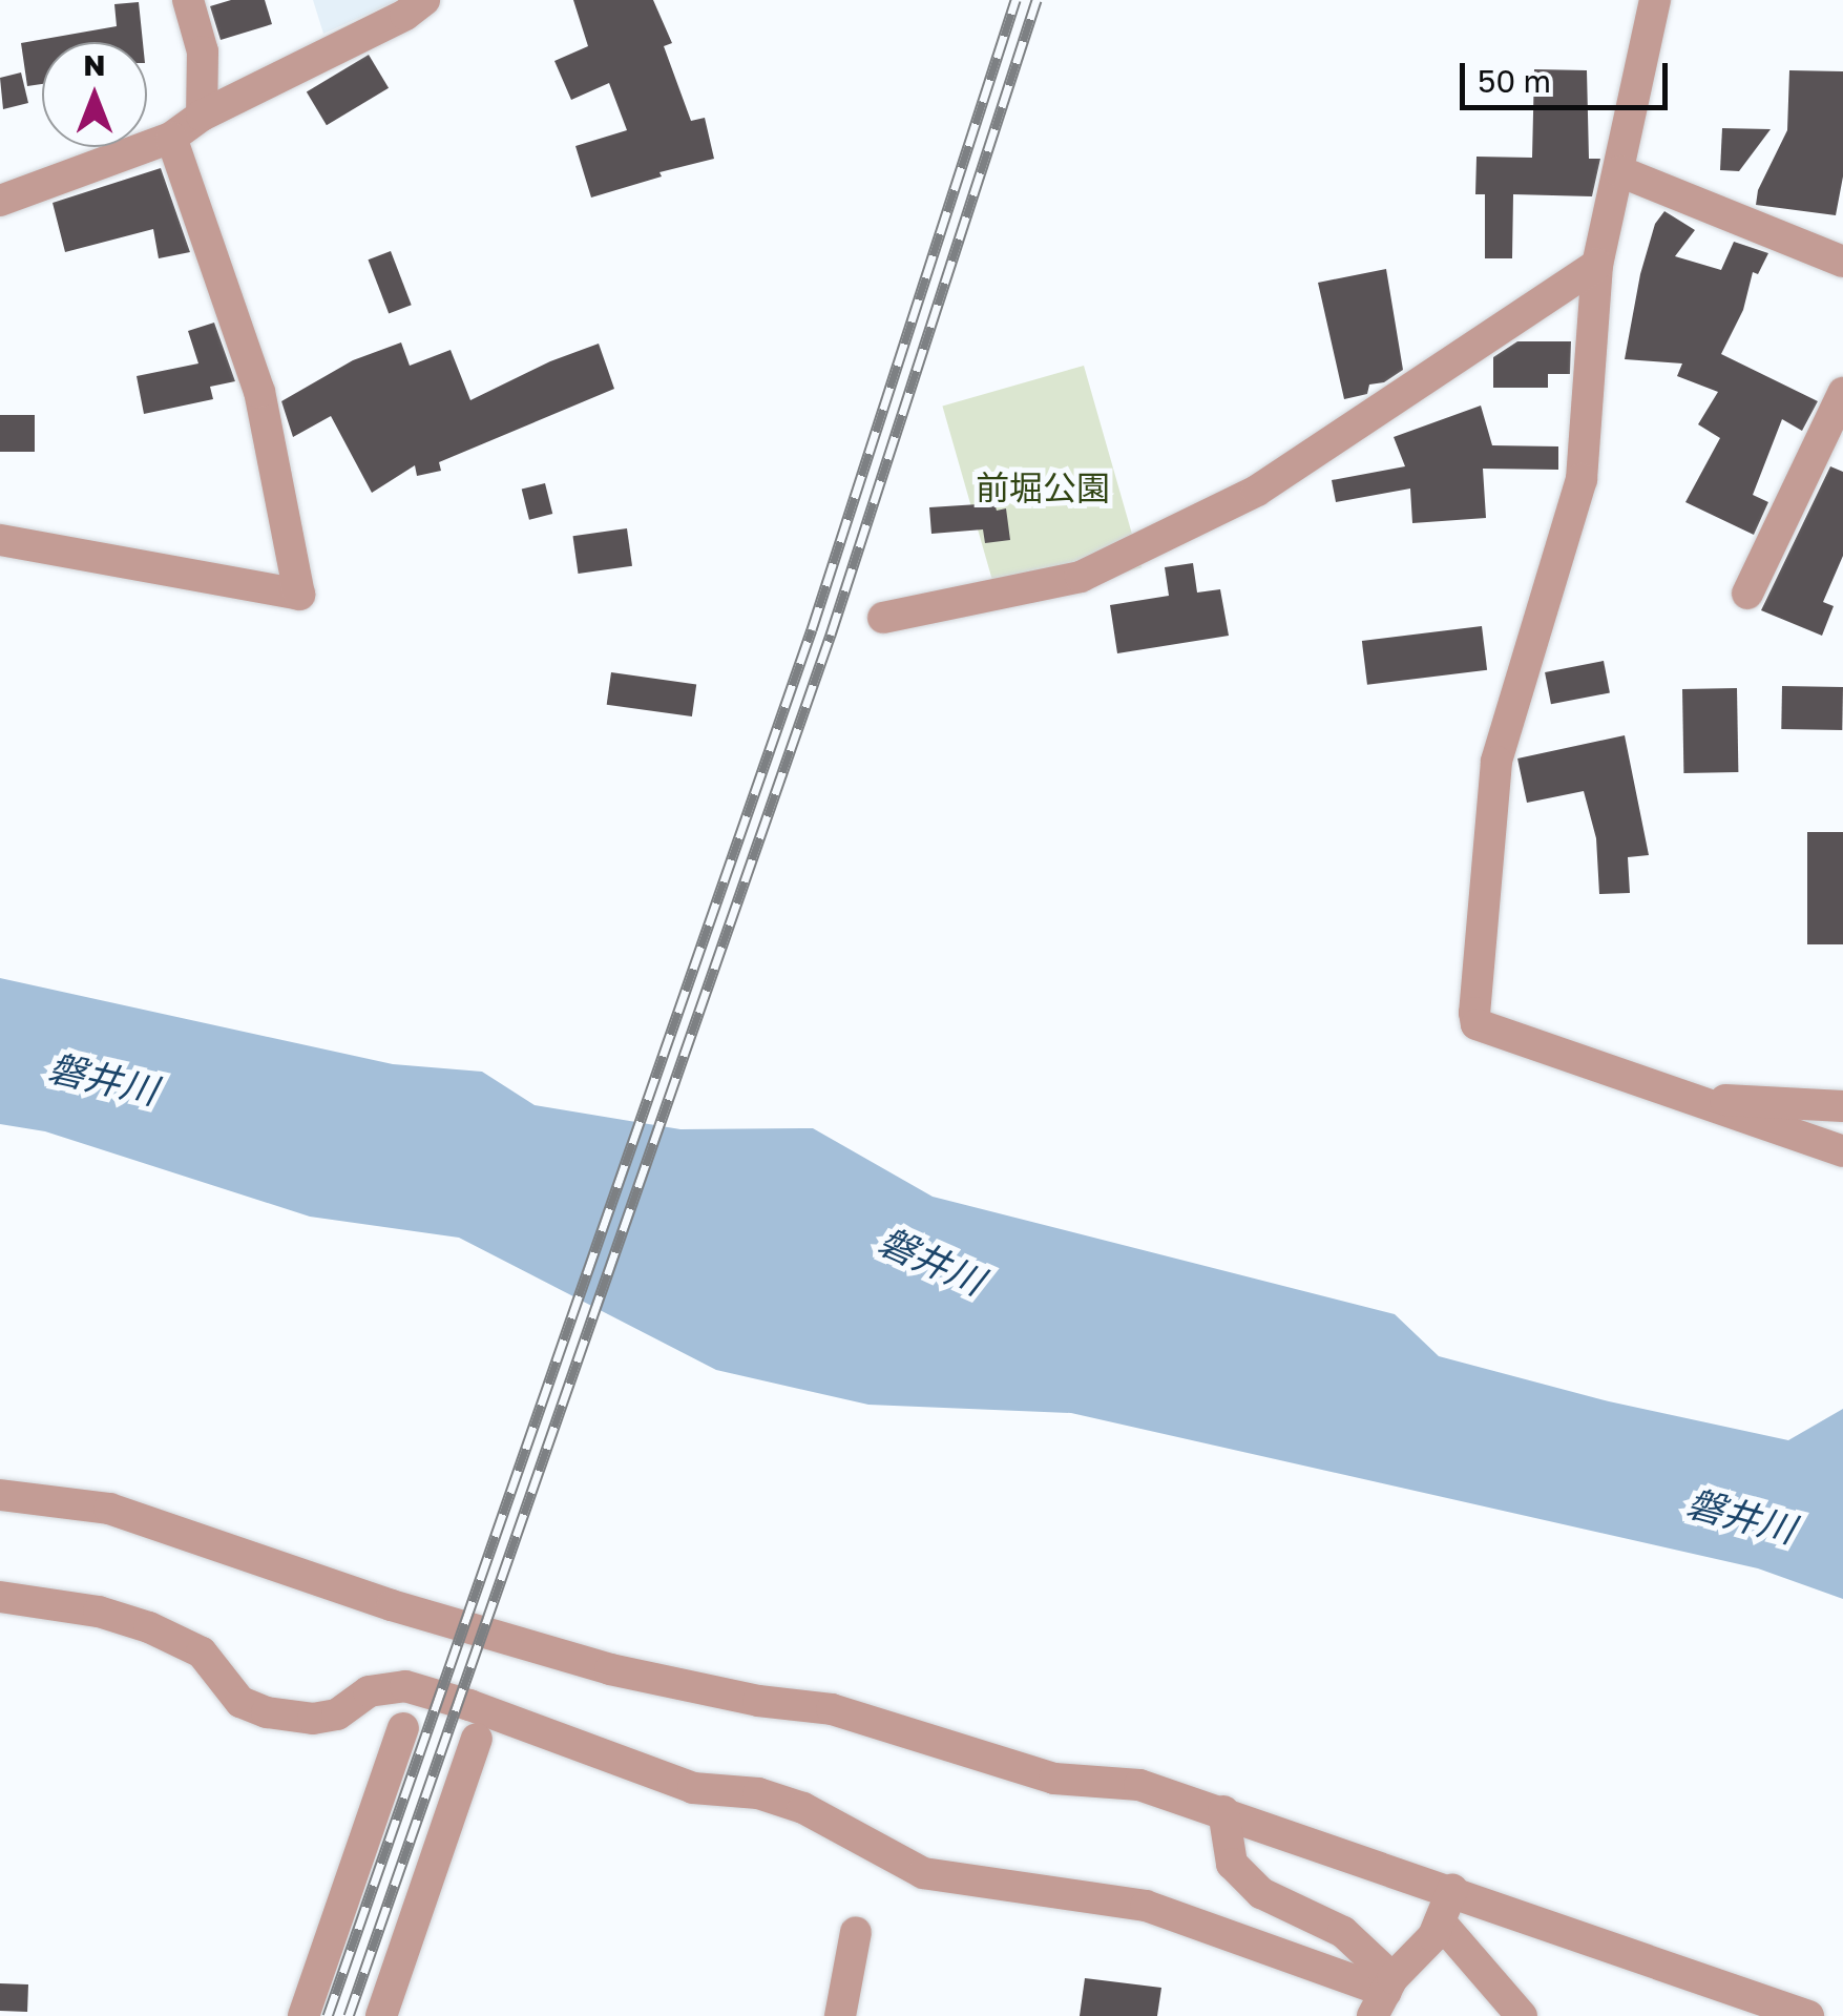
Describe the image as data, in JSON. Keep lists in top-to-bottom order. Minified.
{"water":["磐井川"],"parks":["前堀公園"],"scale_bar":"50 m","north":"top"}
